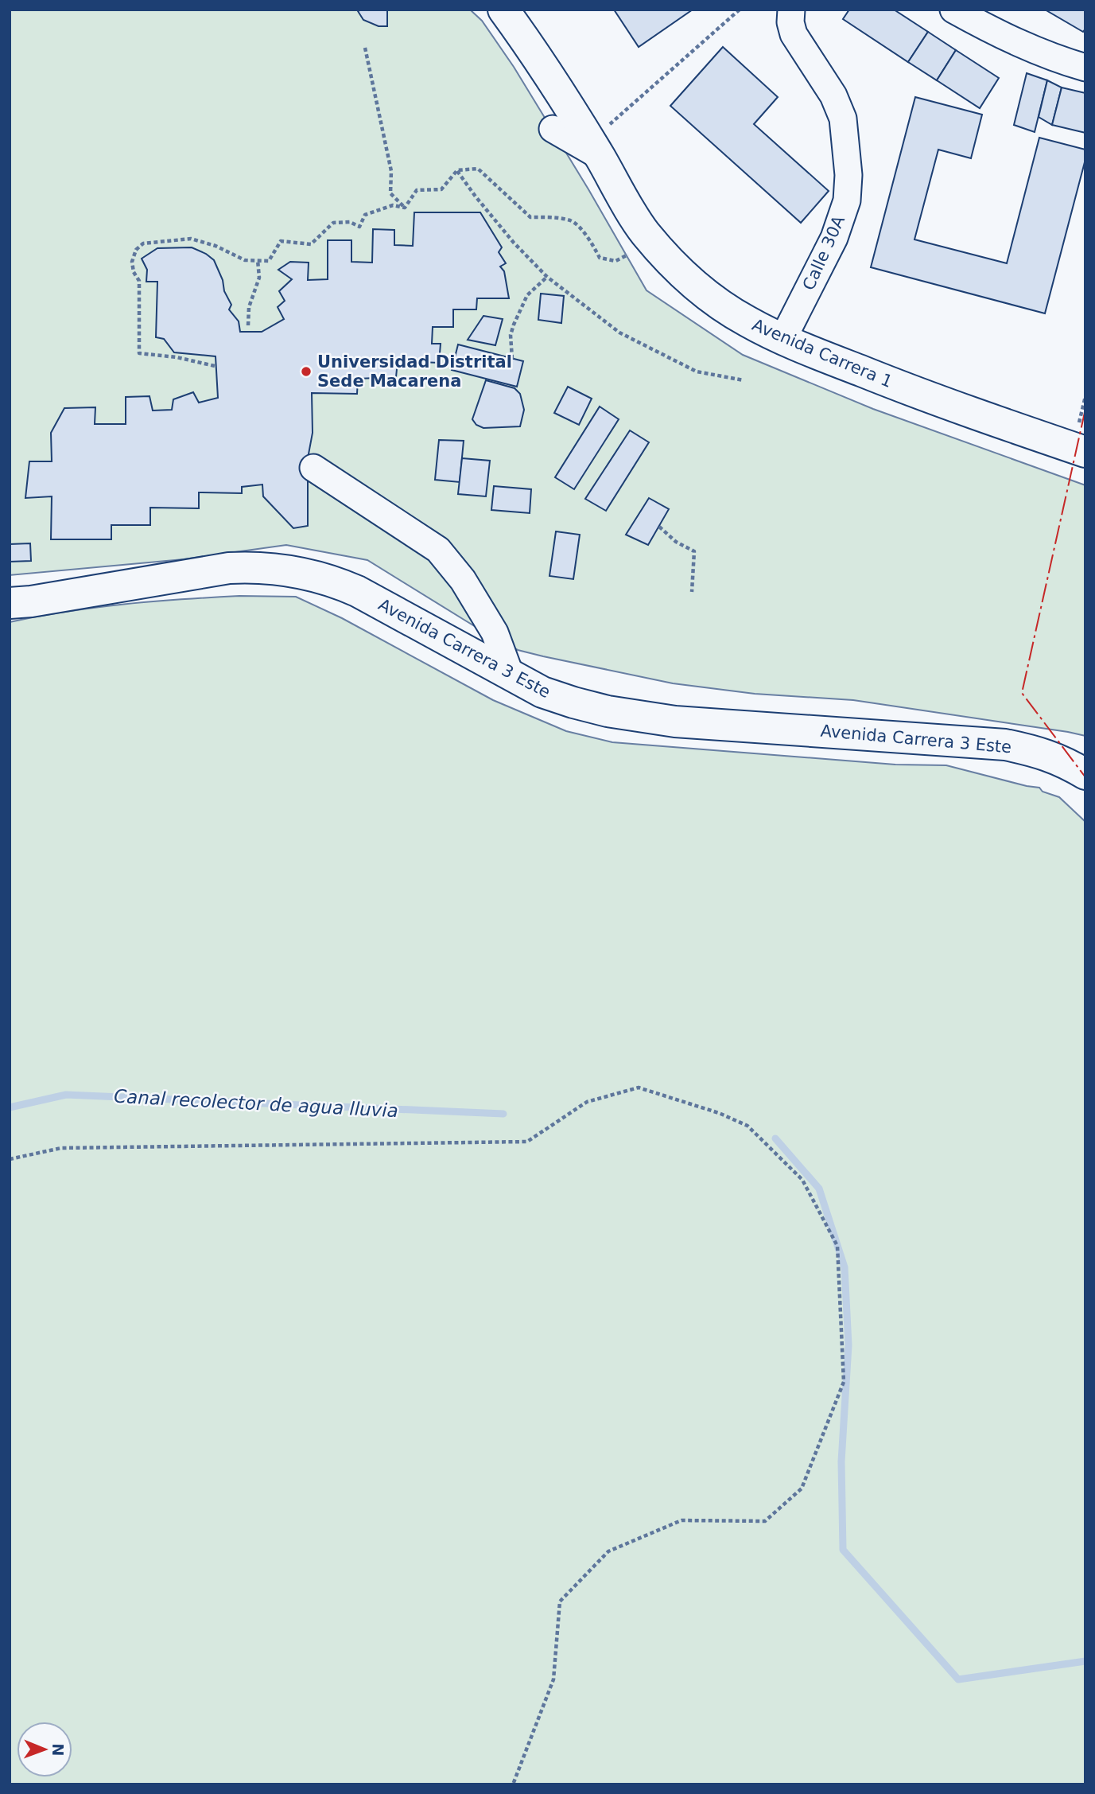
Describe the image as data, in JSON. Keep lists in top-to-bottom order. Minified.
{"streets":{"main road":["Avenida Carrera 1","Avenida Carrera 3 Este"],"street":["Calle 30A"]},"crossings":[["Calle 30A","Avenida Carrera 1"]],"water":["Canal recolector de agua lluvia"],"places":["Universidad Distrital Sede Macarena"],"north":"right"}
